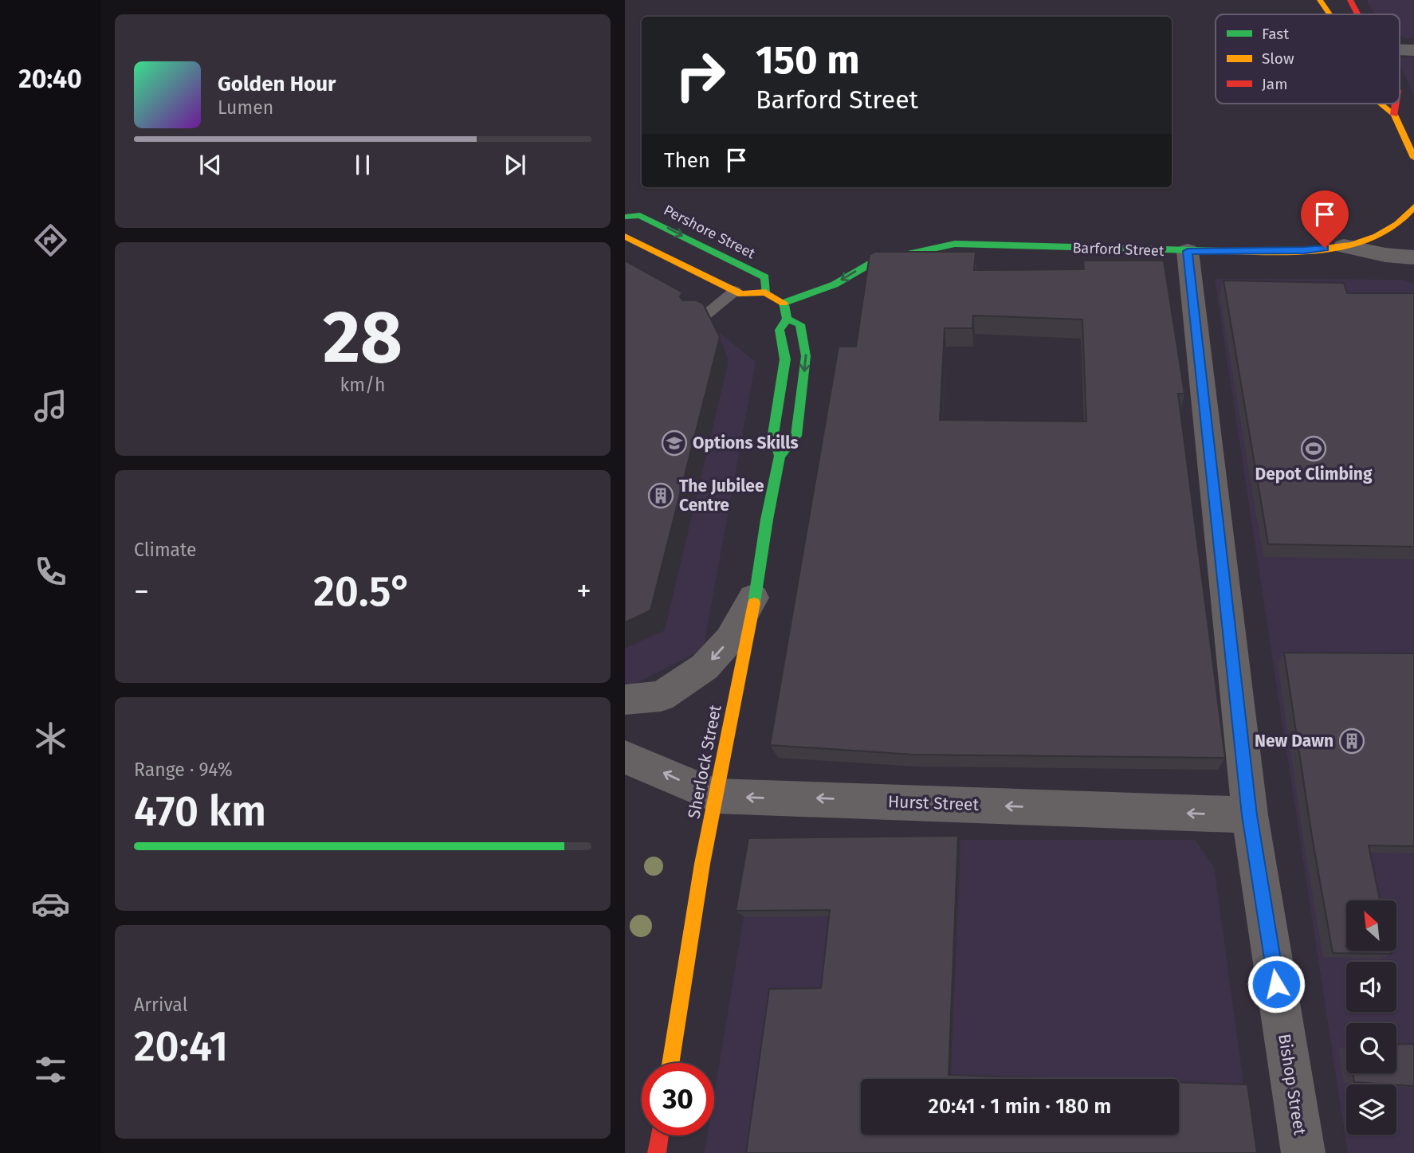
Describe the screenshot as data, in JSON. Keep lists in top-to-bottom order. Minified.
{"streets":{"street":["Pershore Street","Barford Street","Sherlock Street","Hurst Street","Bishop Street"]},"crossings":[["Barford Street","Sherlock Street"],["Barford Street","Bishop Street"],["Sherlock Street","Hurst Street"],["Hurst Street","Bishop Street"]],"one_way":["Hurst Street"],"places":{"school or university":["Options Skills"],"sports":["Depot Climbing"],"building":["The Jubilee Centre","New Dawn"]},"legend":["Fast","Slow","Jam"],"north":"top left","page":{"tabs":"20:40","turn":["150 m","Barford Street"],"song":["Golden Hour","Lumen"],"then":"Then","tile":[["28","km/h"],"Climate",["Range · 94%","470 km"],["Arrival","20:41"]],"heat":["−","20.5°","+"],"limit":"30","trip":"20:41 · 1 min · 180 m"}}
